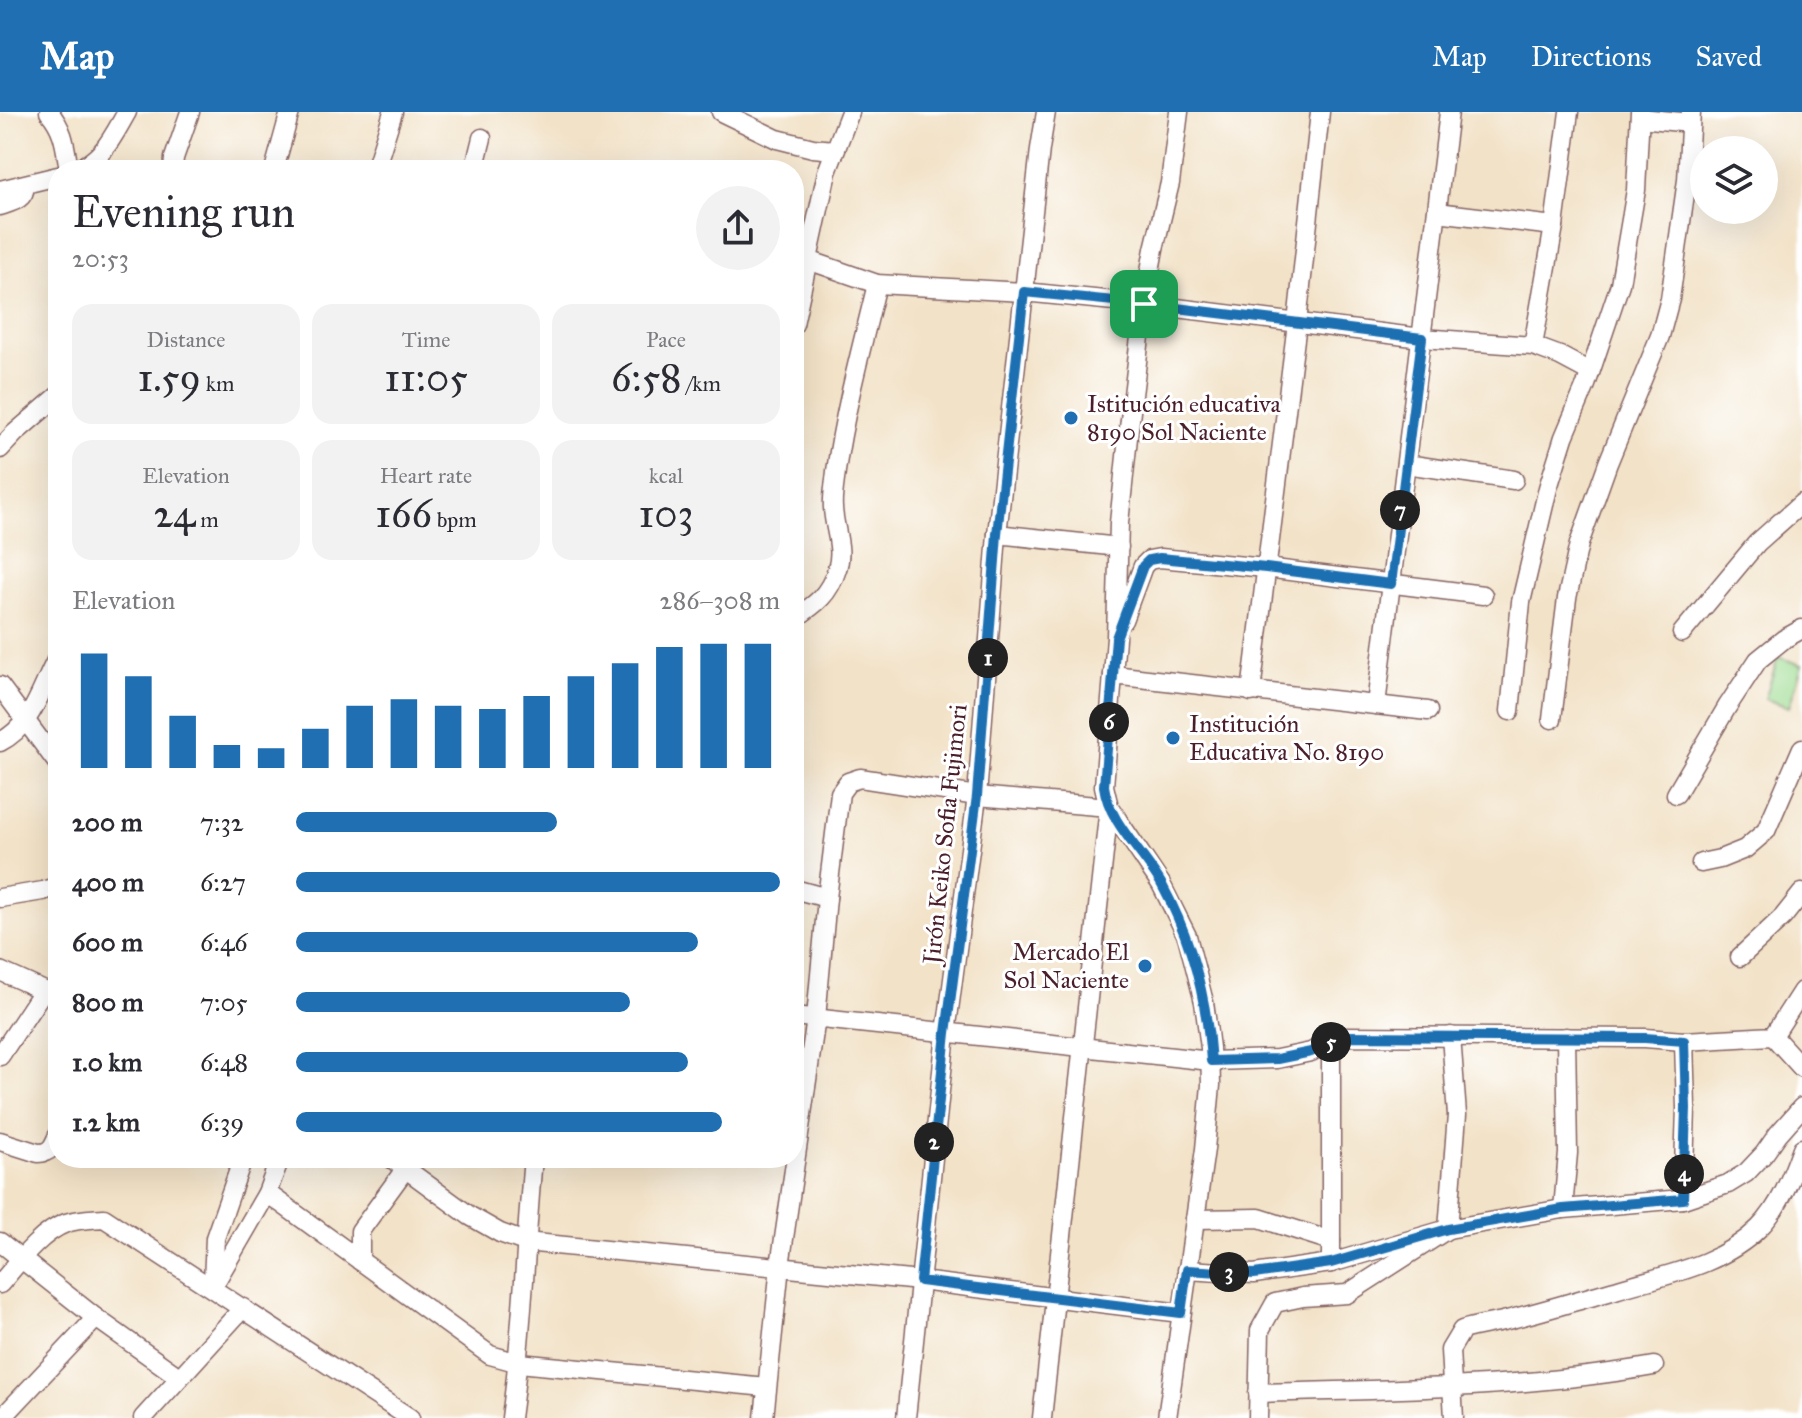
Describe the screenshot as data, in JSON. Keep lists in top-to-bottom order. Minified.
{"streets":{"street":["Jirón Keiko Sofia Fujimori"]},"places":["Istitución educativa 8190 Sol Naciente","Institución Educativa No. 8190","Mercado El Sol Naciente"],"page":{"header":"Map","nav":["Map","Directions","Saved"],"heading":["Evening run","20:53"],"stats":[["Distance","1.59 km"],["Time","11:05"],["Pace","6:58 /km"],["Elevation","24 m"],["Heart rate","166 bpm"],["kcal","103"]],"pins":["7","1","6","5","2","4","3"],"chart":["Elevation","286–308 m"],"list":[{"name":"200 m","note":"7:32"},{"name":"400 m","note":"6:27"},{"name":"600 m","note":"6:46"},{"name":"800 m","note":"7:05"},{"name":"1.0 km","note":"6:48"},{"name":"1.2 km","note":"6:39"}]}}
